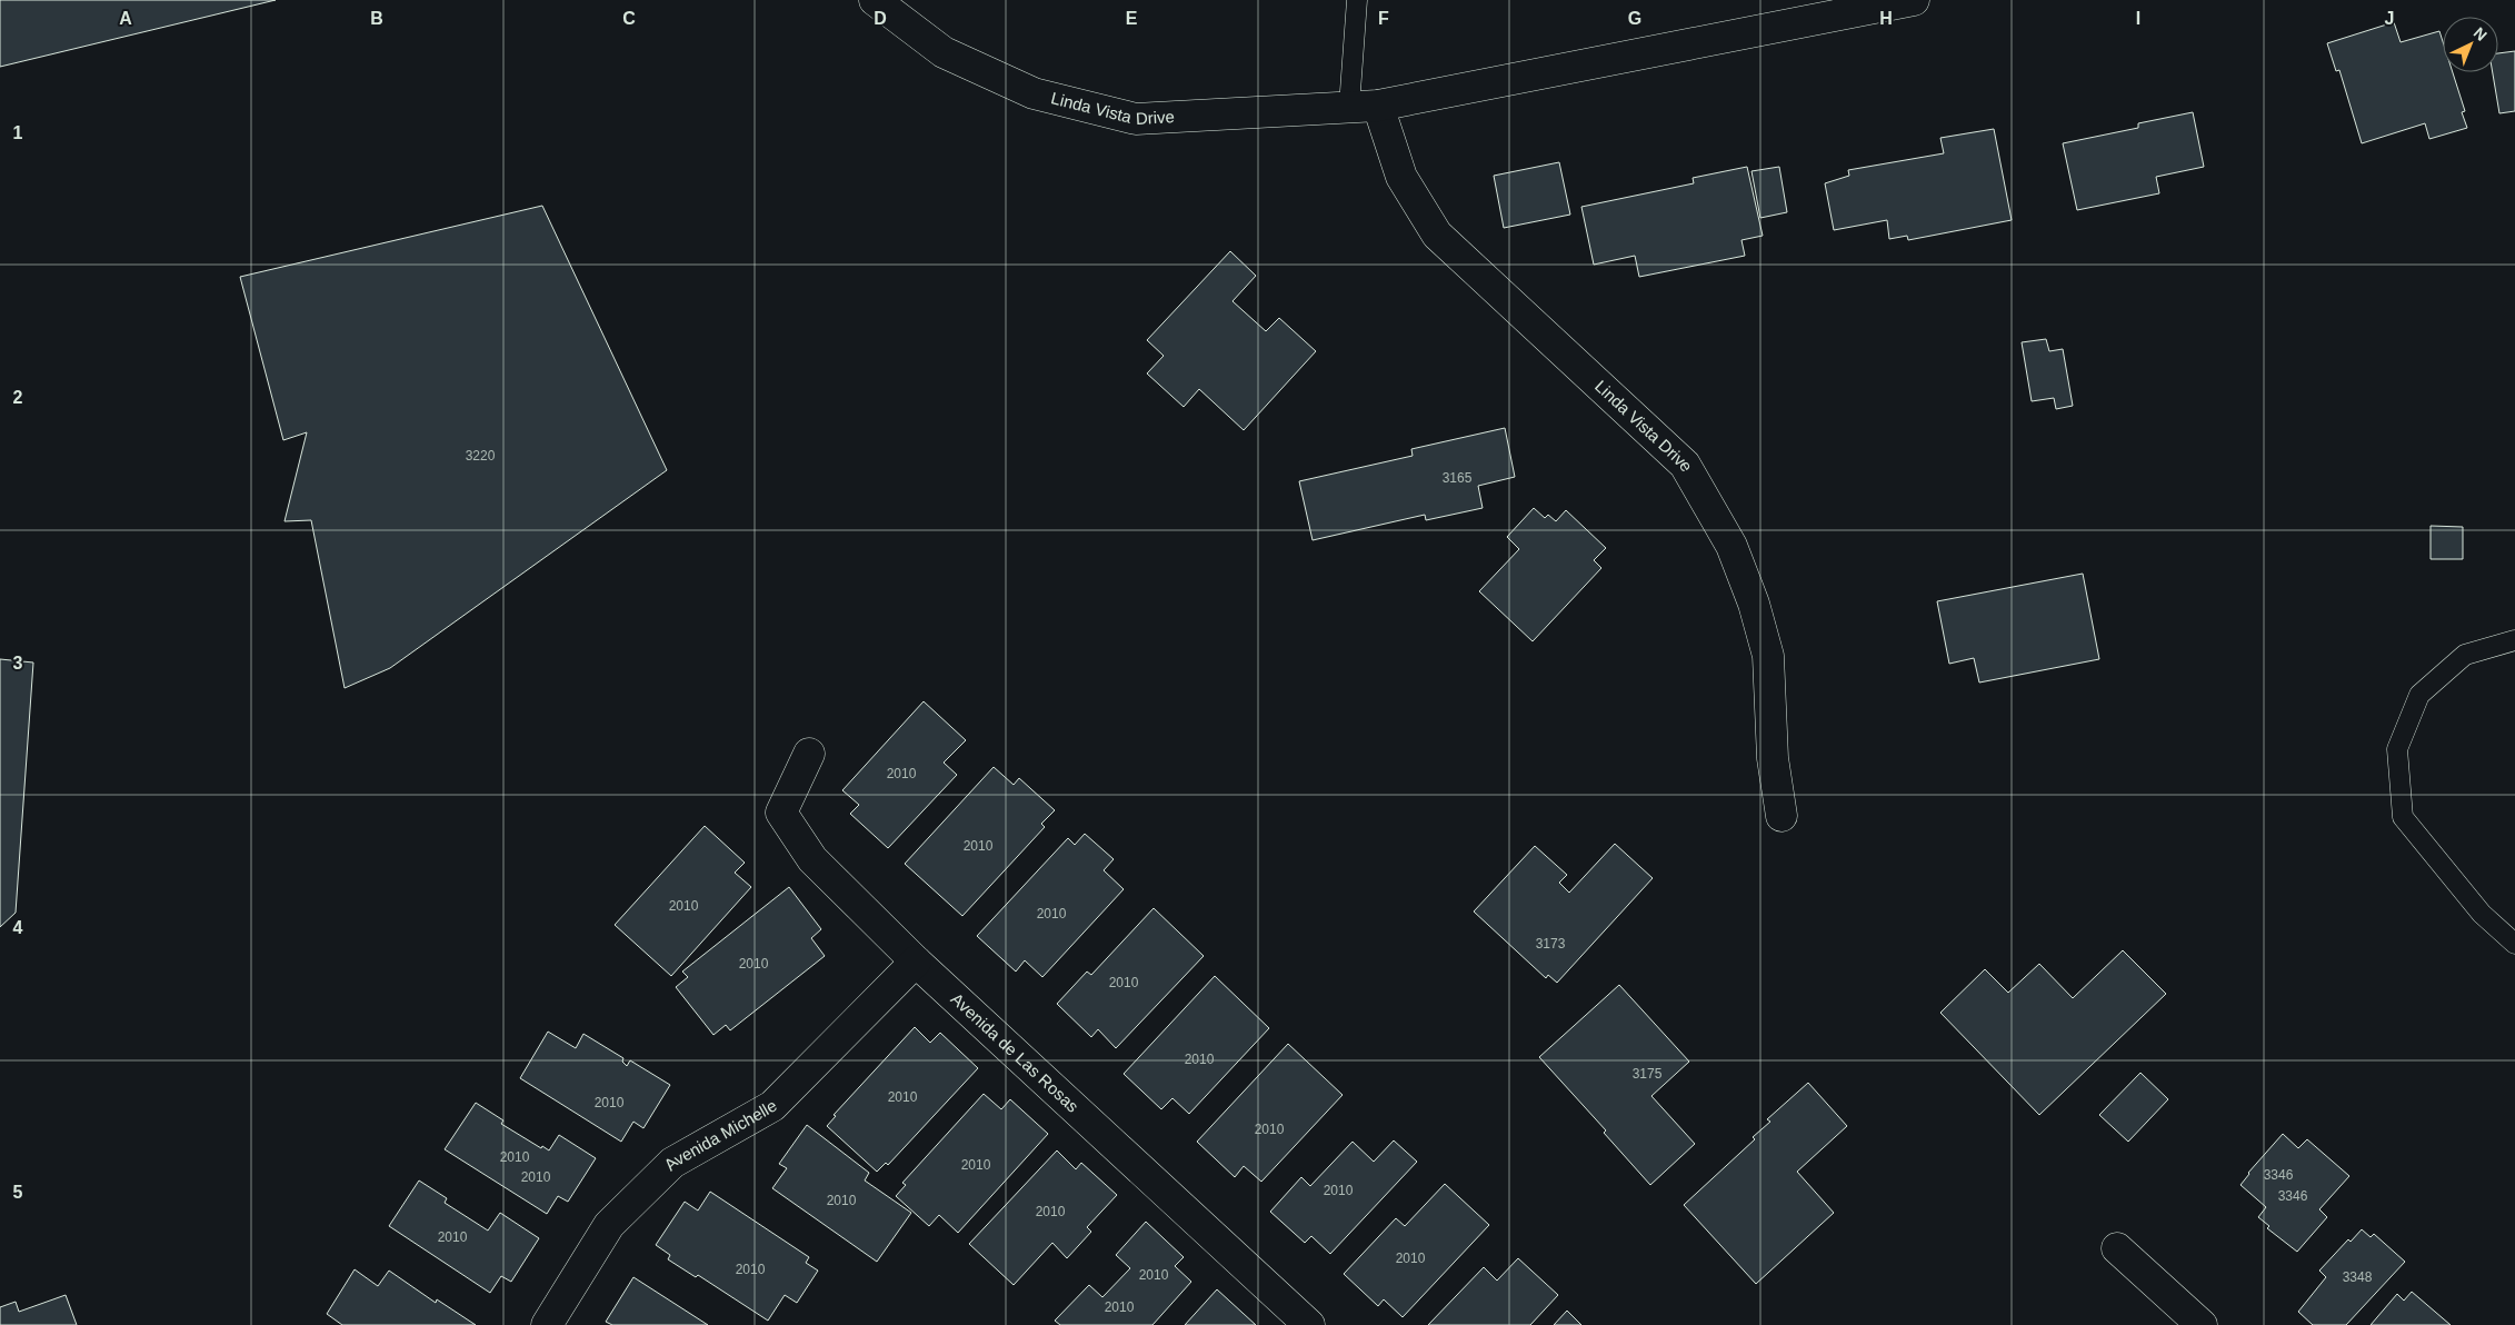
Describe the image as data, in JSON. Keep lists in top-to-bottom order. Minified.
{"streets":{"street":["Linda Vista Drive","Avenida de Las Rosas","Avenida Michelle"]},"crossings":[["Avenida de Las Rosas","Avenida Michelle"]],"house_numbers":["3220","3165","2010","2010","2010","2010","3173","2010","2010","2010","3175","2010","2010","2010","2010","2010","3346","2010","2010","3346","2010","2010","2010","2010","2010","2010","3348","2010"],"north":"top right","grid":{"columns":["A","B","C","D","E","F","G","H","I","J"],"rows":["1","2","3","4","5"]}}
